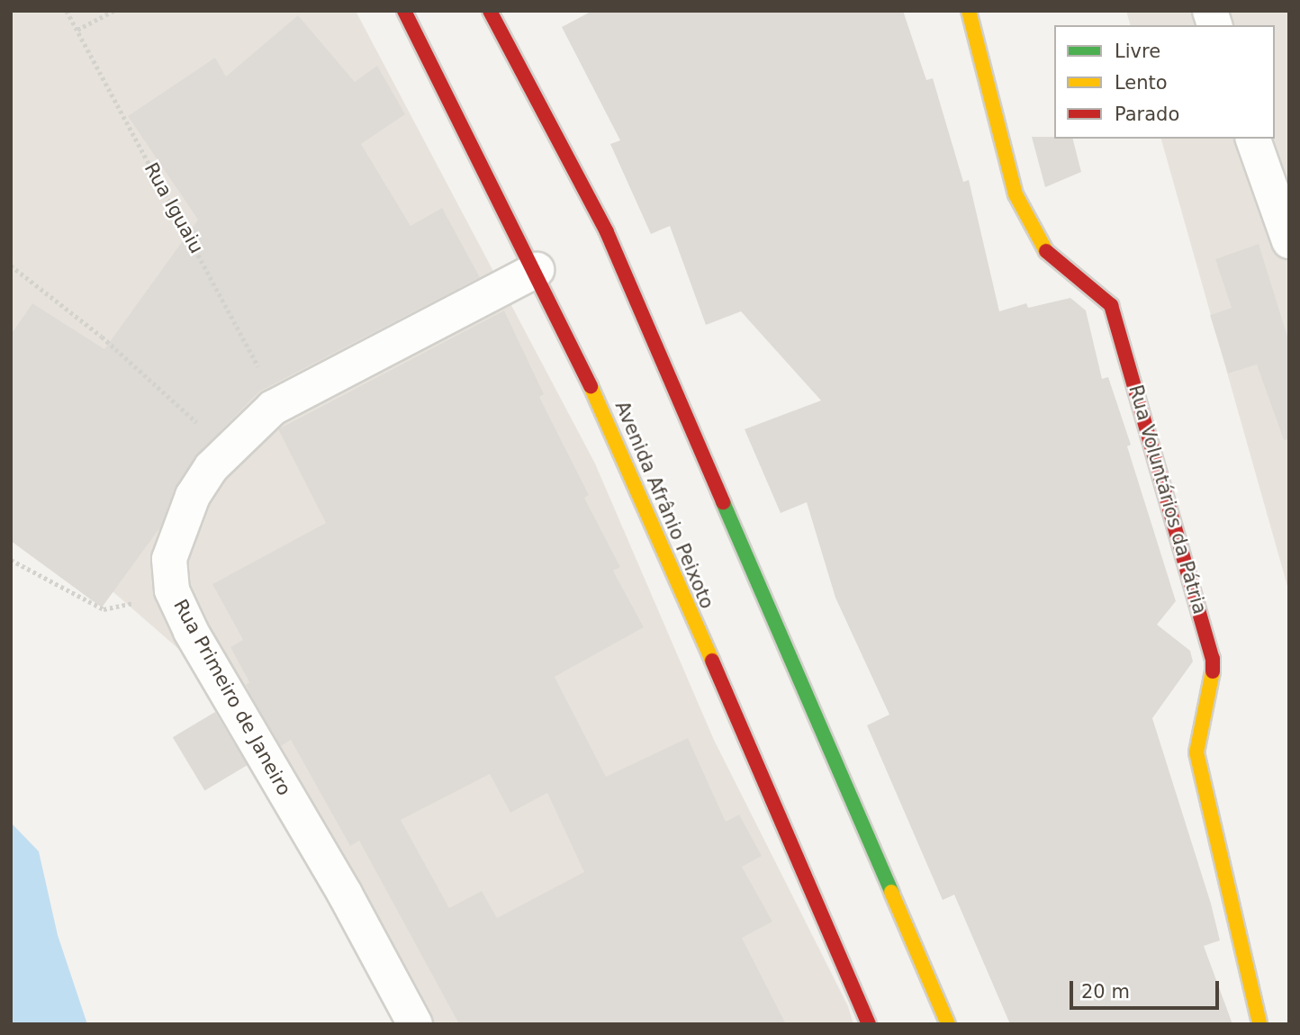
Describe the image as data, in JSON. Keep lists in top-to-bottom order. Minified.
{"streets":{"main road":["Rua Voluntários da Pátria","Avenida Afrânio Peixoto"],"street":["Rua Primeiro de Janeiro"],"path":["Rua Iguaiu"]},"crossings":[["Rua Iguaiu","Rua Primeiro de Janeiro"],["Avenida Afrânio Peixoto","Rua Primeiro de Janeiro"]],"legend":["Livre","Lento","Parado"],"scale_bar":"20 m"}
